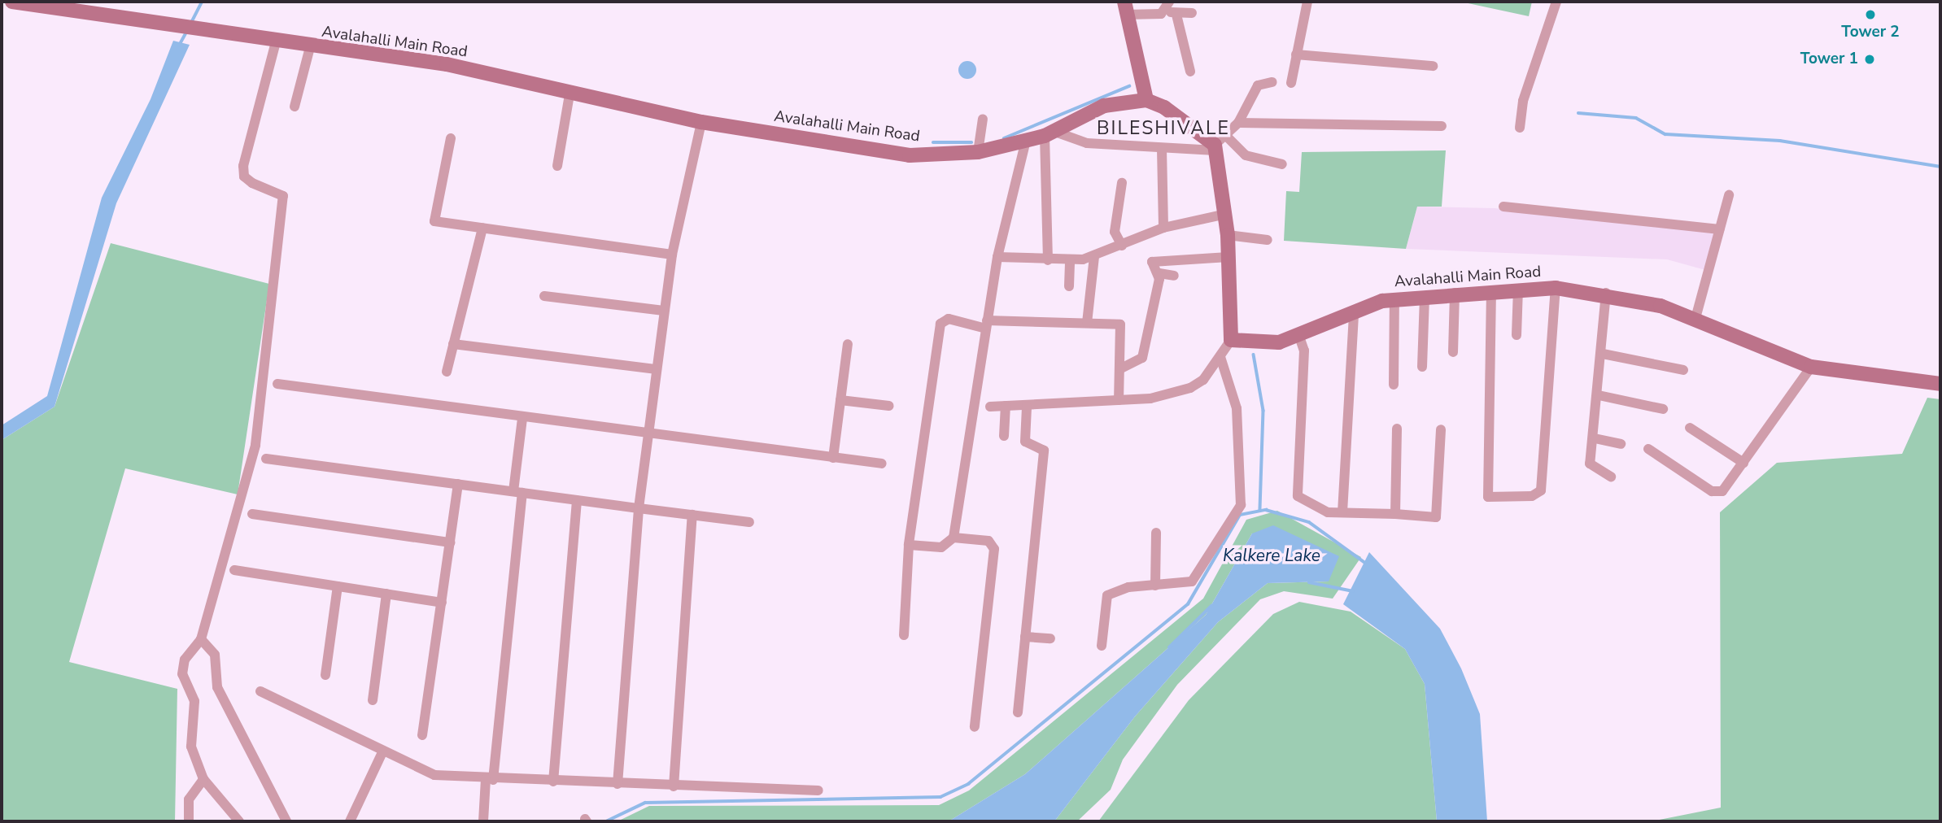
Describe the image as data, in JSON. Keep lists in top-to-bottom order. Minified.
{"streets":{"main road":["Avalahalli Main Road"]},"districts":["BILESHIVALE"],"water":["Kalkere Lake"],"places":["Tower 2","Tower 1"]}
